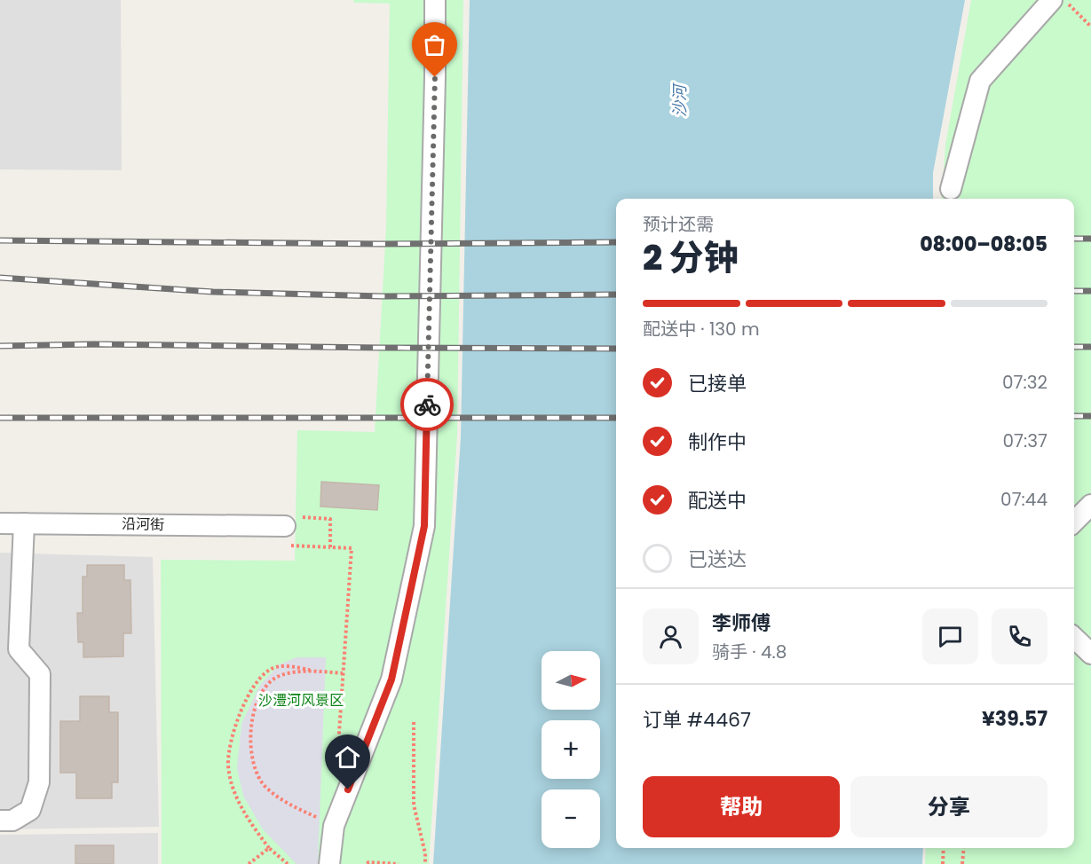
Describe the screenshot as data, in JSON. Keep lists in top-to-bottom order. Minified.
{"streets":{"street":["沿河街"]},"water":["沙河"],"parks":["沙澧河风景区"],"north":"right","page":{"heading":["2 分钟","预计还需","08:00–08:05"],"panel":["李师傅","骑手 · 4.8","订单 #4467","¥39.57"],"bar":"配送中 · 130 m","list":[["已接单","07:32"],["制作中","07:37"],["配送中","07:44"],"已送达"],"map_buttons":["+","−"],"buttons":["帮助","分享"]}}
